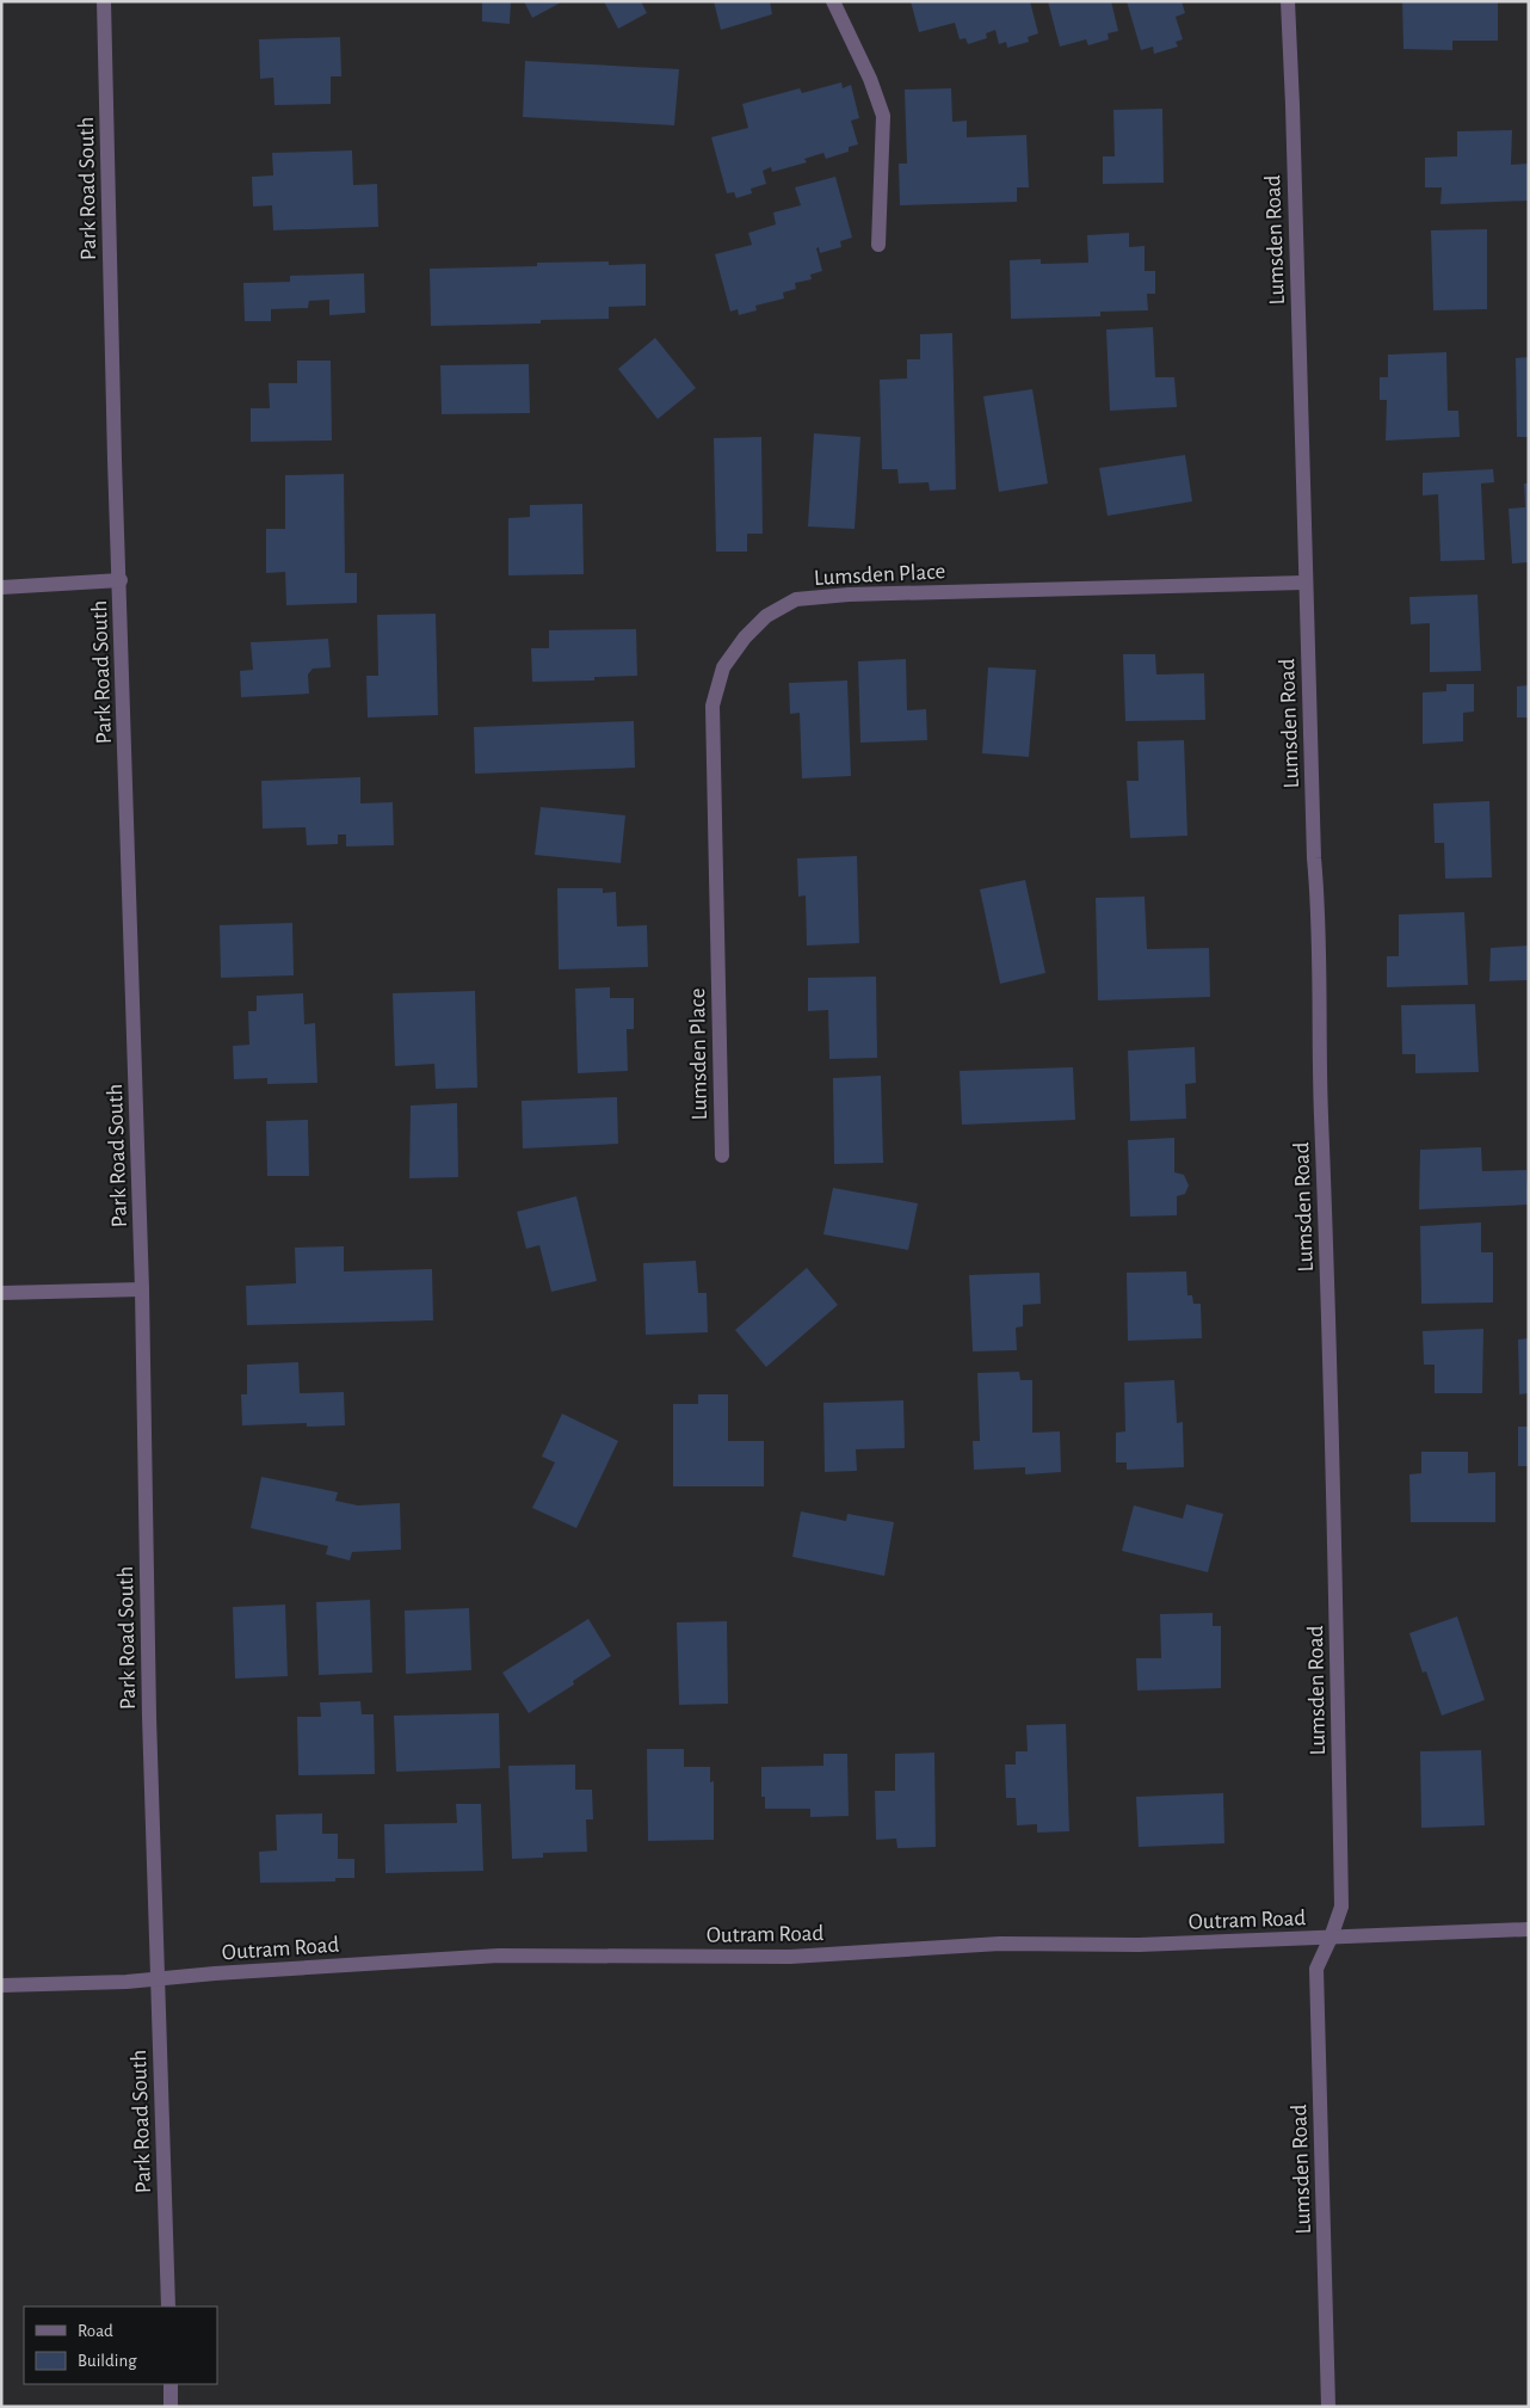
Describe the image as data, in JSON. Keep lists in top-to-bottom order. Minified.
{"streets":{"street":["Park Road South","Lumsden Road","Lumsden Place","Outram Road"]},"crossings":[["Park Road South","Outram Road"],["Lumsden Road","Lumsden Place"],["Lumsden Road","Outram Road"]],"legend":["Road","Building"]}
